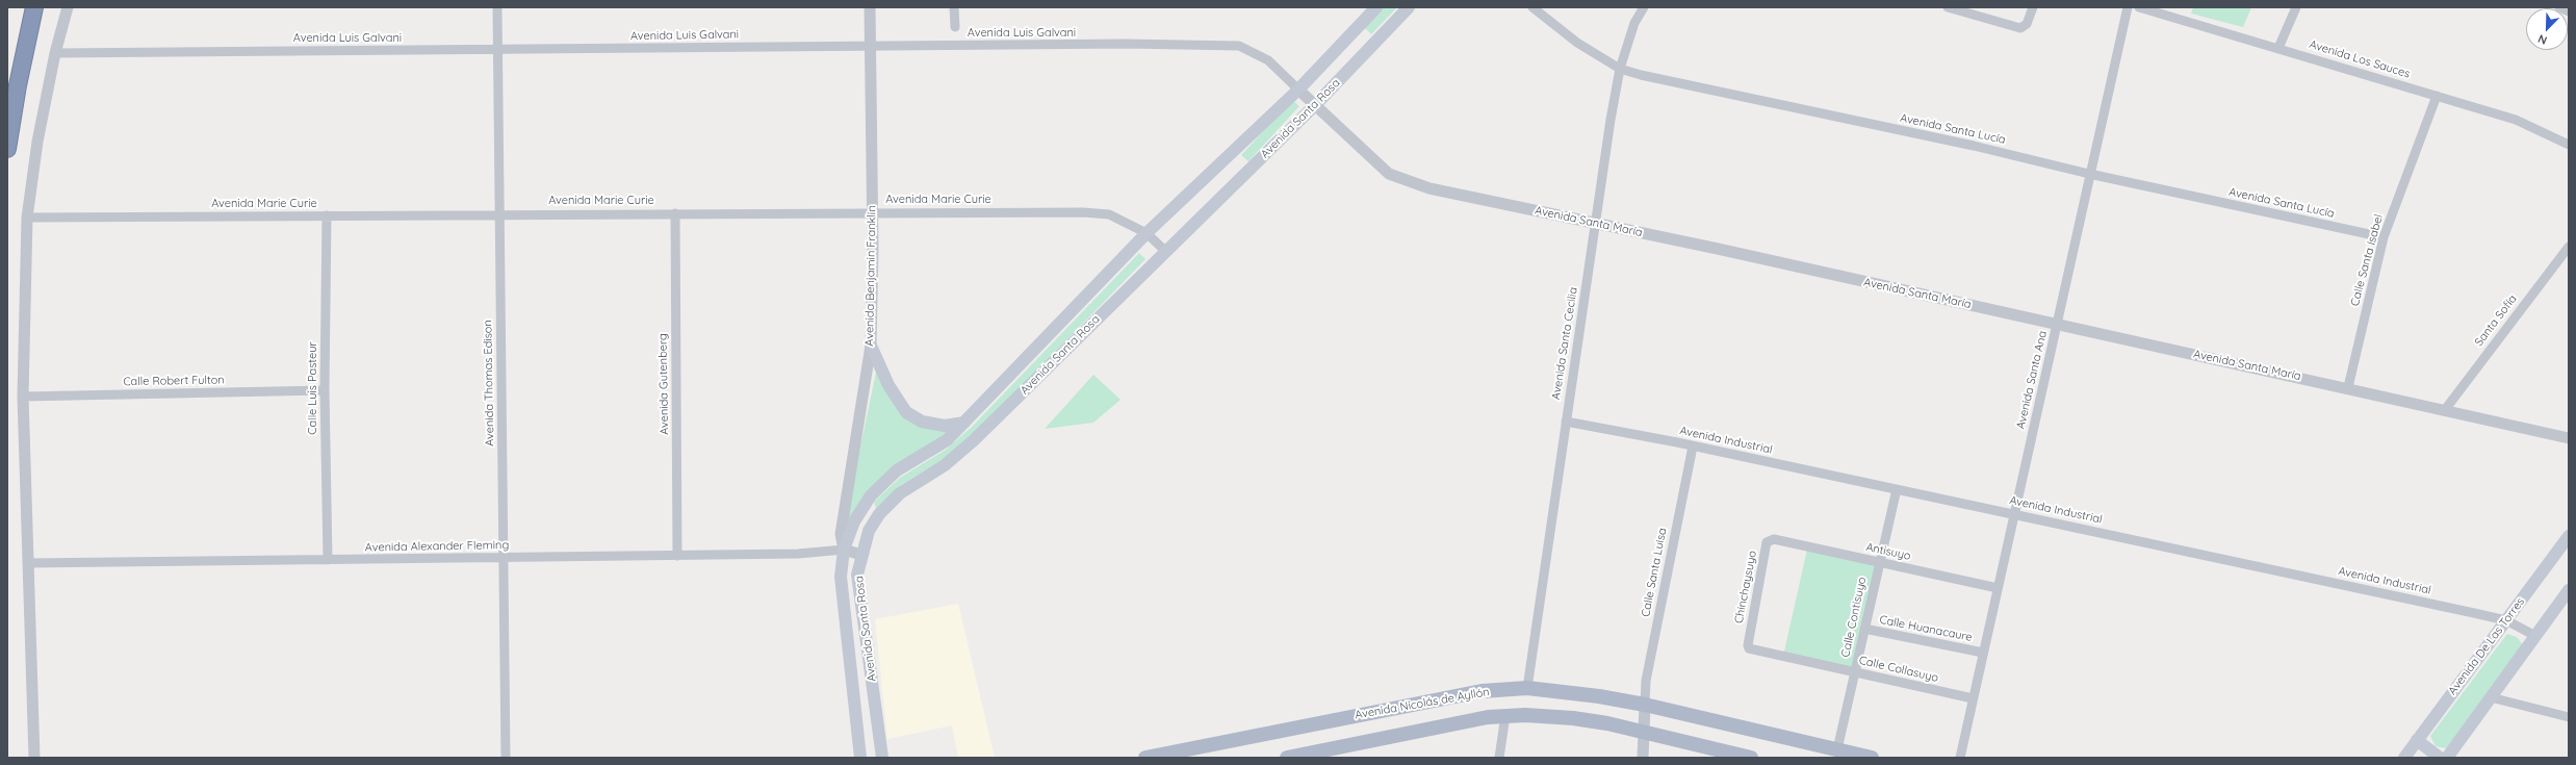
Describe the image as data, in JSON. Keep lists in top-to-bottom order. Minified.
{"streets":{"main road":["Avenida Santa Rosa","Avenida De Las Torres","Avenida Nicolás de Ayllón"],"street":["Avenida Luis Galvani","Avenida Los Sauces","Avenida Santa Lucía","Avenida Marie Curie","Avenida Santa María","Calle Santa Isabel","Avenida Benjamin Franklin","Santa Sofía","Avenida Santa Cecilia","Avenida Santa Ana","Calle Robert Fulton","Avenida Thomas Edison","Avenida Gutenberg","Calle Luis Pasteur","Avenida Industrial","Avenida Alexander Fleming","Antisuyo","Calle Santa Luisa","Chinchaysuyo","Calle Contisuyo","Calle Huanacaure","Calle Collasuyo"]},"crossings":[["Avenida Luis Galvani","Avenida Santa Rosa"],["Avenida Luis Galvani","Avenida Santa María"],["Avenida Luis Galvani","Avenida Benjamin Franklin"],["Avenida Luis Galvani","Avenida Thomas Edison"],["Avenida Los Sauces","Calle Santa Isabel"],["Avenida Santa Rosa","Avenida Marie Curie"],["Avenida Santa Rosa","Avenida Santa María"],["Avenida Santa Rosa","Avenida Benjamin Franklin"],["Avenida Santa Rosa","Avenida Alexander Fleming"],["Avenida Santa Lucía","Calle Santa Isabel"],["Avenida Santa Lucía","Avenida Santa Cecilia"],["Avenida Santa Lucía","Avenida Santa Ana"],["Avenida Marie Curie","Avenida Benjamin Franklin"],["Avenida Marie Curie","Avenida Thomas Edison"],["Avenida Marie Curie","Avenida Gutenberg"],["Avenida Marie Curie","Calle Luis Pasteur"],["Avenida Santa María","Calle Santa Isabel"],["Avenida Santa María","Santa Sofía"],["Avenida Santa María","Avenida Santa Cecilia"],["Avenida Santa María","Avenida Santa Ana"],["Avenida Benjamin Franklin","Avenida Alexander Fleming"],["Avenida Santa Cecilia","Avenida Industrial"],["Avenida Santa Cecilia","Avenida Nicolás de Ayllón"],["Avenida Santa Ana","Avenida Industrial"],["Avenida Santa Ana","Antisuyo"],["Avenida Santa Ana","Calle Huanacaure"],["Avenida Santa Ana","Calle Collasuyo"],["Calle Robert Fulton","Calle Luis Pasteur"],["Avenida Thomas Edison","Avenida Alexander Fleming"],["Avenida Gutenberg","Avenida Alexander Fleming"],["Calle Luis Pasteur","Avenida Alexander Fleming"],["Avenida Industrial","Calle Santa Luisa"],["Avenida Industrial","Calle Contisuyo"],["Avenida Industrial","Avenida De Las Torres"],["Antisuyo","Chinchaysuyo"],["Antisuyo","Calle Contisuyo"],["Calle Santa Luisa","Avenida Nicolás de Ayllón"],["Chinchaysuyo","Calle Collasuyo"],["Calle Contisuyo","Calle Huanacaure"],["Calle Contisuyo","Calle Collasuyo"],["Calle Contisuyo","Avenida Nicolás de Ayllón"]],"north":"bottom left"}
